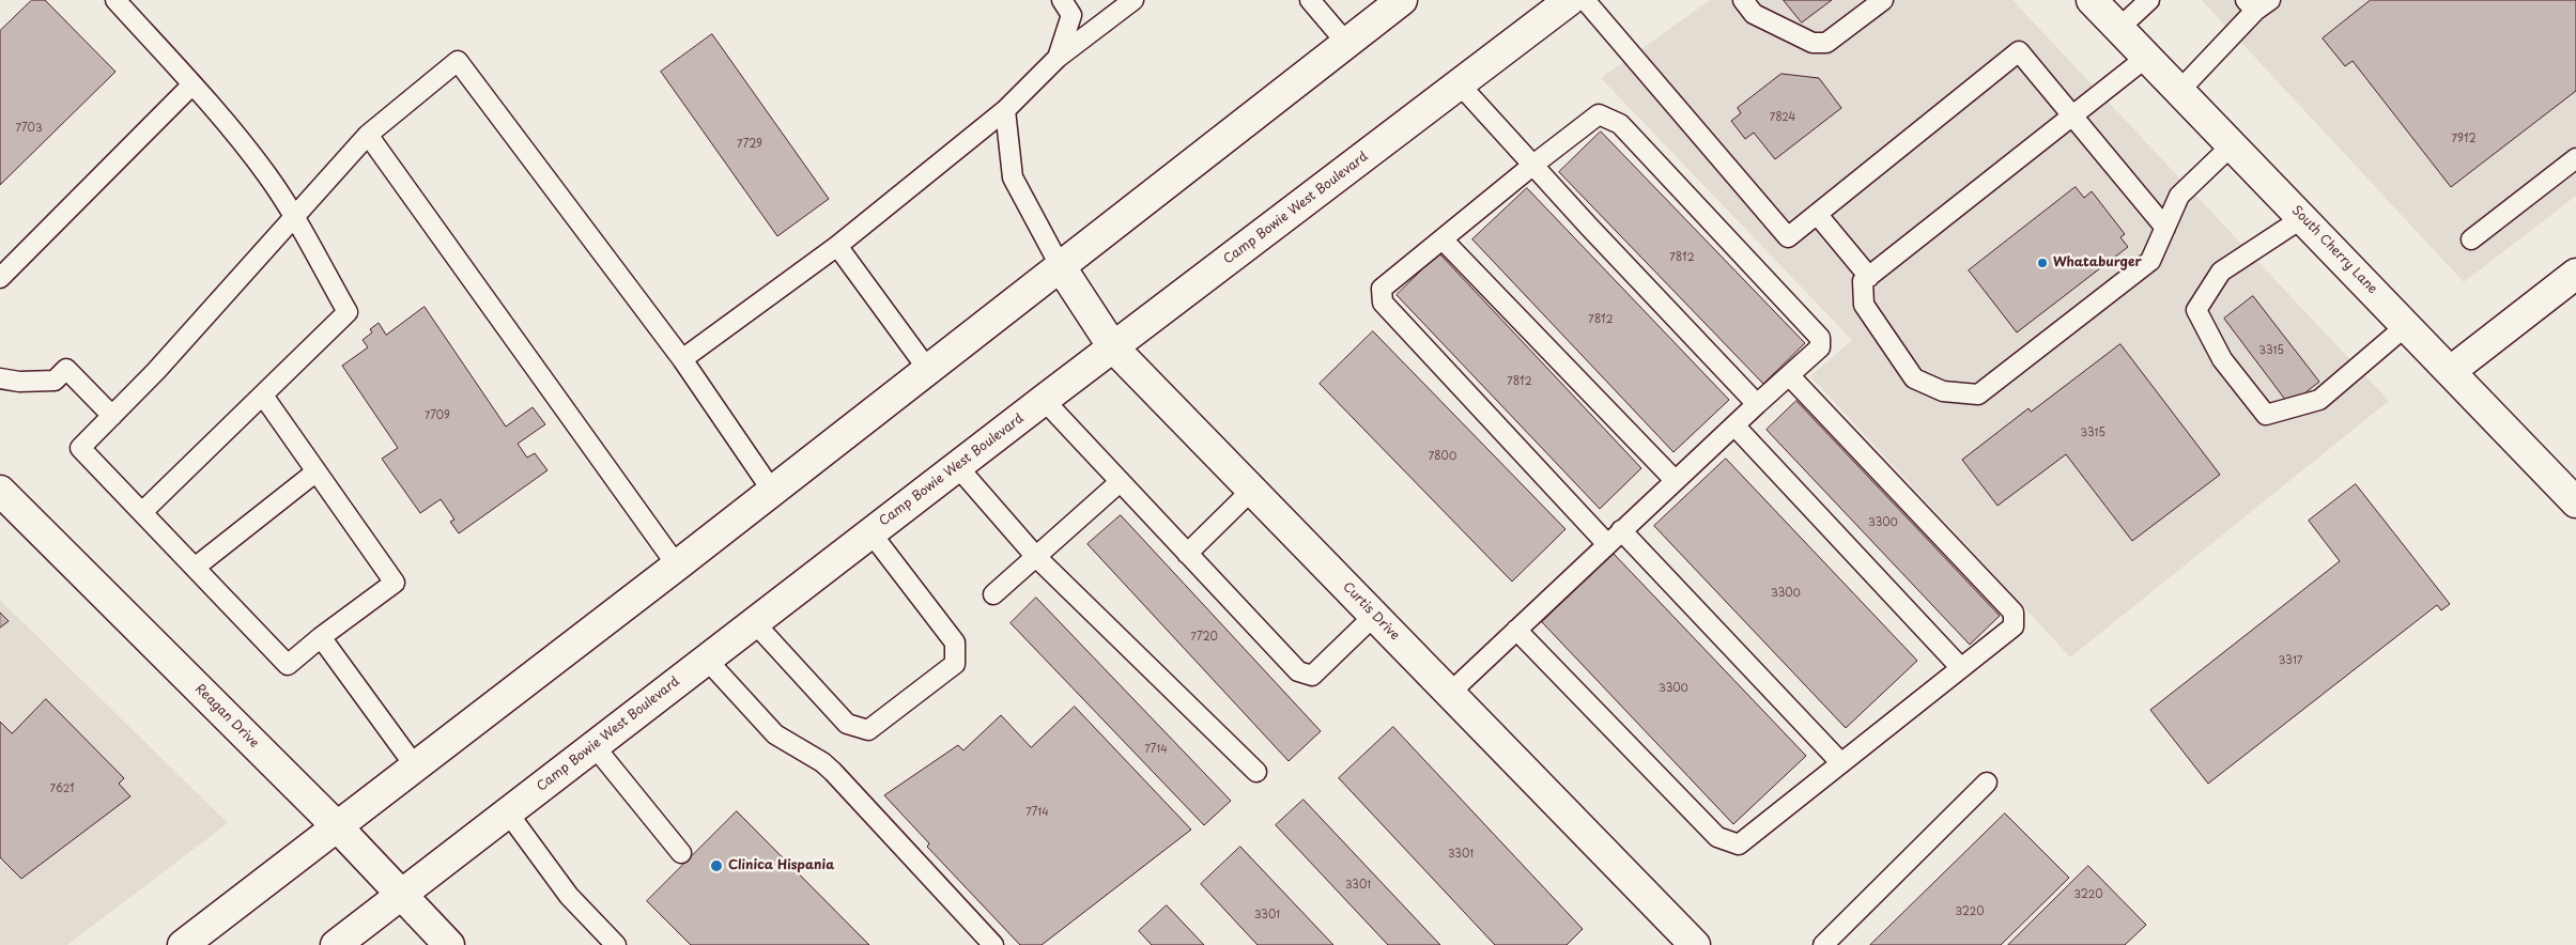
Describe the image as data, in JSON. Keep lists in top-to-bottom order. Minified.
{"streets":{"main road":["Camp Bowie West Boulevard","South Cherry Lane","Curtis Drive","Reagan Drive"]},"crossings":[["Camp Bowie West Boulevard","Curtis Drive"],["Camp Bowie West Boulevard","Reagan Drive"]],"places":["Whataburger","Clinica Hispania"],"house_numbers":["7824","7703","7912","7729","7812","7812","3315","7812","7709","3315","7800","3300","3300","7720","3317","3300","7714","7621","7714","3301","3301","3220","3220","3301"]}
